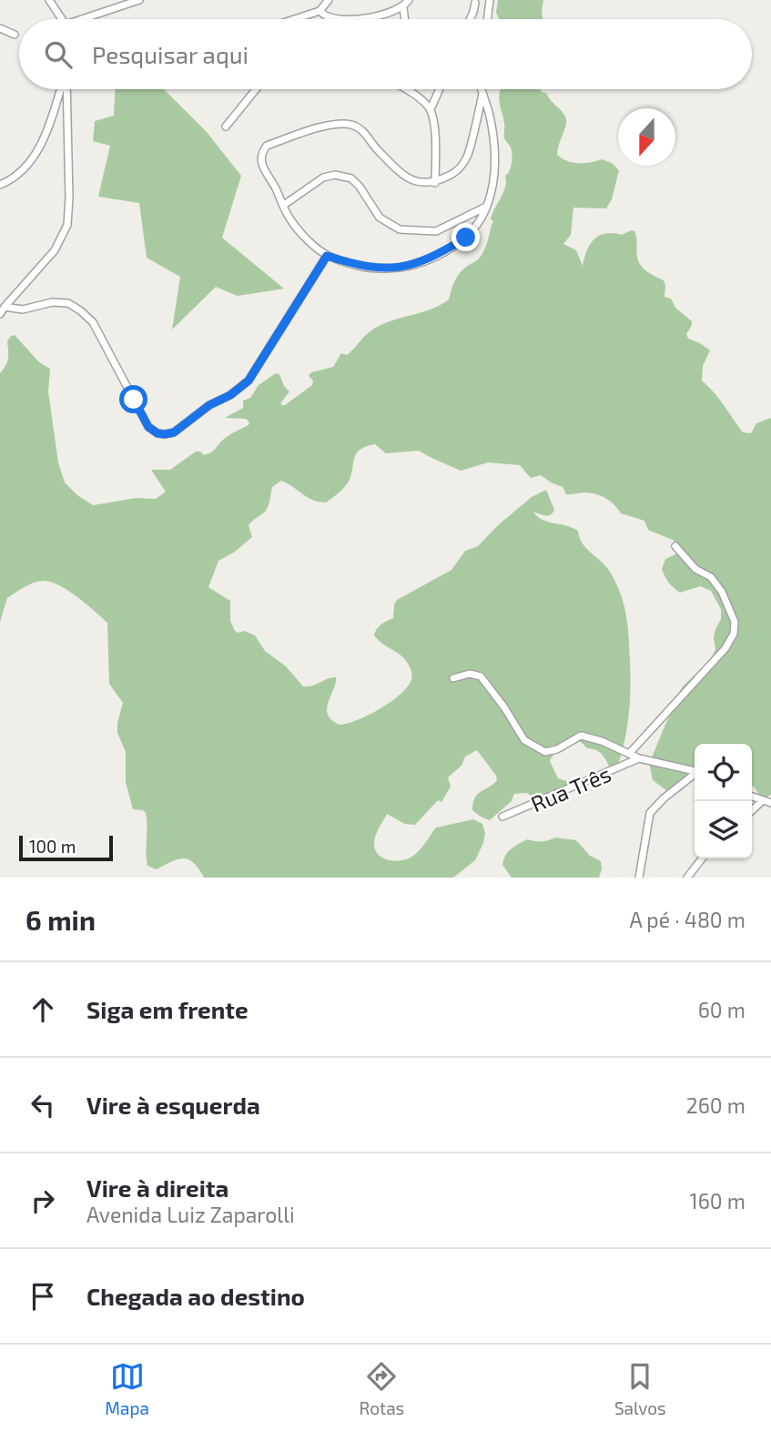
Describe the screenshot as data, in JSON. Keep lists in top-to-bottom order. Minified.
{"streets":{"street":["Rua Três"]},"scale_bar":"100 m","north":"bottom","page":{"search":"Pesquisar aqui","scale":"100 m","heading":["6 min","A pé · 480 m"],"list":[["Siga em frente","60 m"],["Vire à esquerda","260 m"],["Vire à direita","Avenida Luiz Zaparolli","160 m"],"Chegada ao destino"],"nav":["Mapa","Rotas","Salvos"]}}
